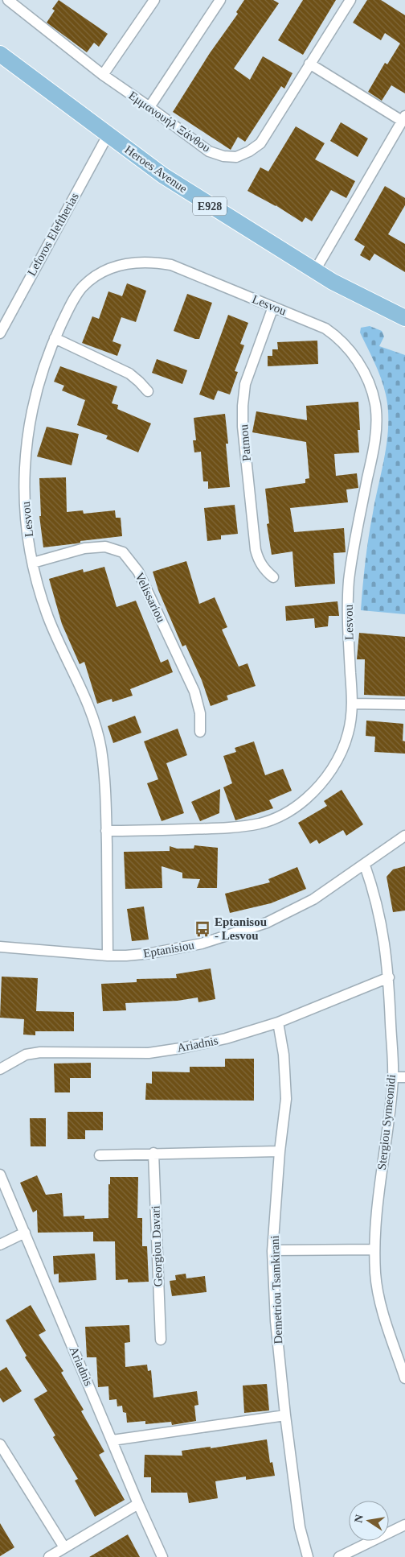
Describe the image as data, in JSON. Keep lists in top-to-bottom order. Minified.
{"streets":{"main road":["Heroes Avenue","E928"],"street":["Εμμανουήλ Ξάνθου","Leforos Eleftherias","Lesvou","Patmou","Velissariou","Eptanisiou","Ariadnis","Stergiou Symeonidi","Georgiou Davari","Demetriou Tsamkirani"]},"crossings":[["Heroes Avenue","Leforos Eleftherias"],["Lesvou","Patmou"],["Lesvou","Velissariou"],["Lesvou","Eptanisiou"],["Eptanisiou","Stergiou Symeonidi"],["Ariadnis","Stergiou Symeonidi"],["Ariadnis","Demetriou Tsamkirani"]],"places":{"bus stop":["Eptanisou - Lesvou"]},"north":"left"}
